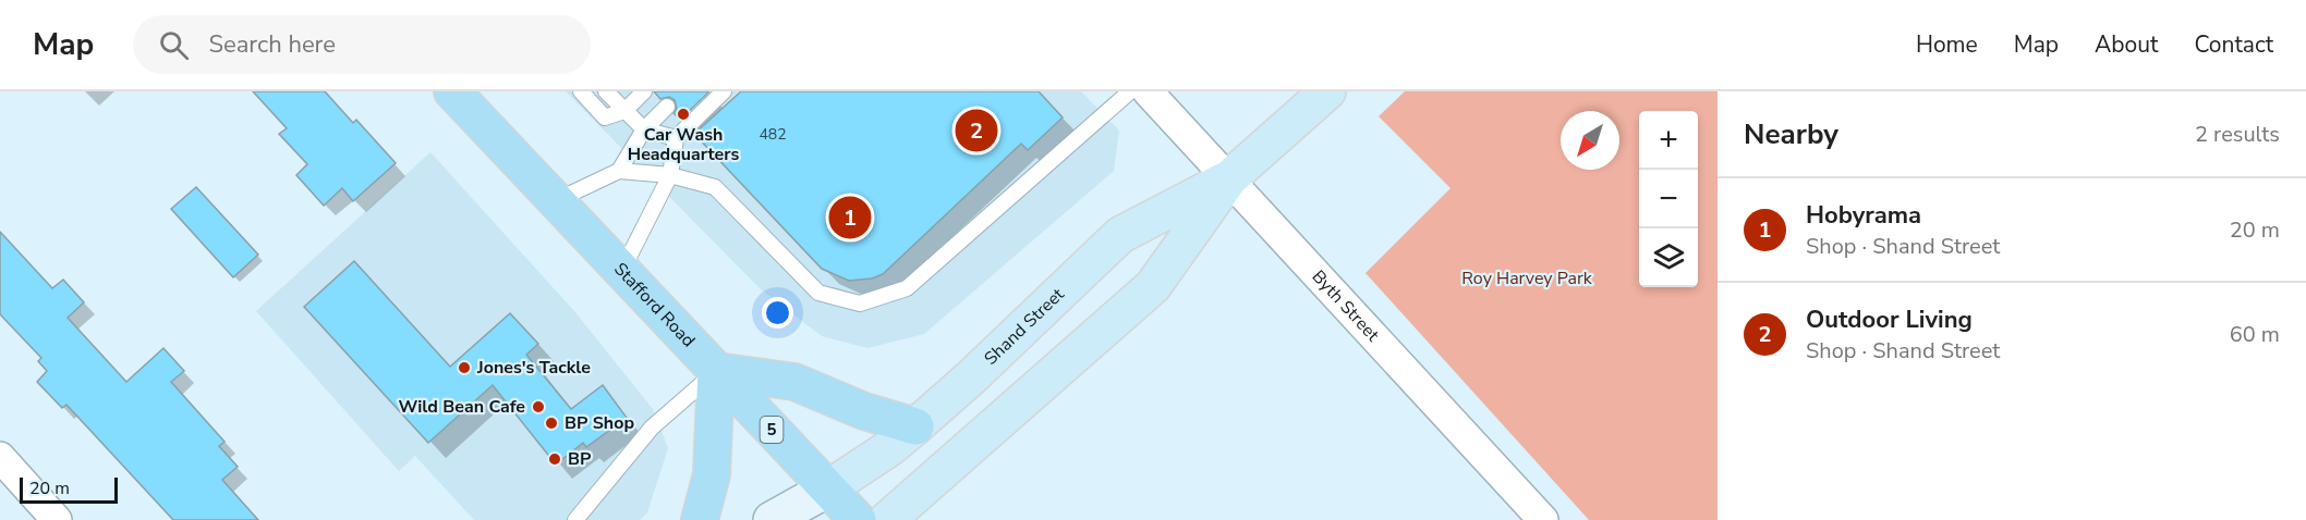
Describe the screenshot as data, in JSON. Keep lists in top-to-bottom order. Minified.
{"streets":{"highway":["Stafford Road","5"],"main road":["Shand Street"],"street":["Byth Street"]},"crossings":[["Stafford Road","Shand Street"],["Byth Street","Shand Street"]],"parks":["Roy Harvey Park"],"places":["Car Wash Headquarters","Jones's Tackle","Wild Bean Cafe","BP Shop","BP"],"house_numbers":["482"],"scale_bar":"20 m","north":"bottom left","page":{"header":"Map","search":"Search here","nav":["Home","Map","About","Contact"],"heading":["Nearby","2 results"],"pins":["2","1"],"map_buttons":["+","−"],"list":[{"mark":"1","name":"Hobyrama","note":"Shop · Shand Street","value":"20 m"},{"mark":"2","name":"Outdoor Living","note":"Shop · Shand Street","value":"60 m"}],"scale":"20 m"}}
